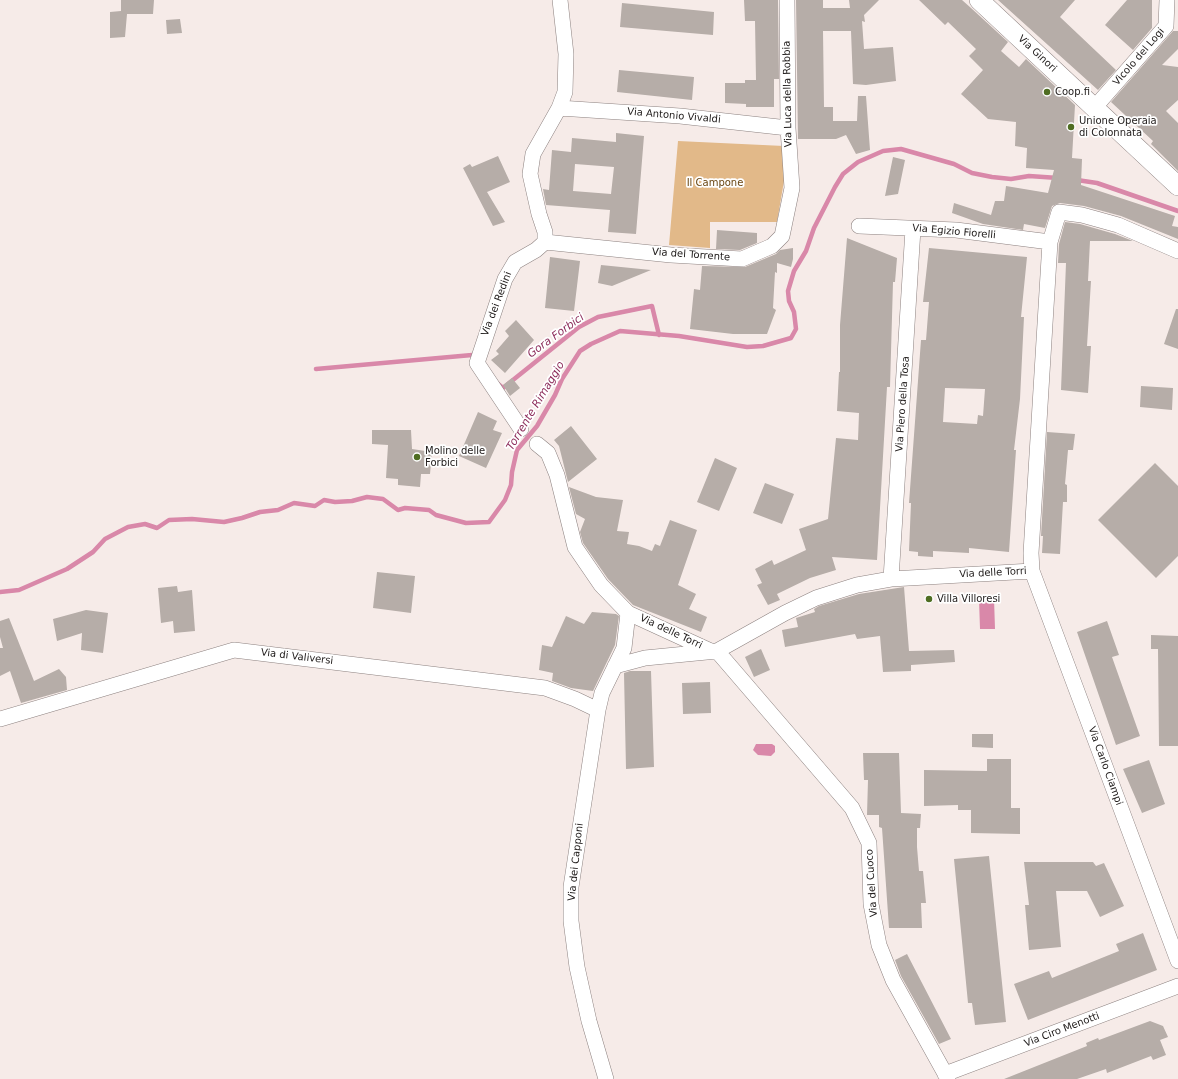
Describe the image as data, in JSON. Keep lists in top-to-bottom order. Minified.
{"streets":{"street":["Via Ginori","Vicolo del Logi","Via Luca della Robbia","Via Antonio Vivaldi","Via Egizio Fiorelli","Via del Torrente","Via dei Redini","Via Piero della Tosa","Via delle Torri","Via di Valiversi","Via Carlo Ciampi","Via dei Capponi","Via del Cuoco","Via Ciro Menotti"]},"crossings":[["Via Ginori","Vicolo del Logi"],["Via Luca della Robbia","Via Antonio Vivaldi"],["Via Luca della Robbia","Via del Torrente"],["Via Egizio Fiorelli","Via Piero della Tosa"],["Via Egizio Fiorelli","Via delle Torri"],["Via del Torrente","Via dei Redini"],["Via Piero della Tosa","Via delle Torri"],["Via delle Torri","Via Carlo Ciampi"],["Via delle Torri","Via dei Capponi"],["Via delle Torri","Via del Cuoco"],["Via di Valiversi","Via dei Capponi"],["Via del Cuoco","Via Ciro Menotti"]],"water":["Gora Forbici","Torrente Rimaggio"],"parks":["Il Campone"],"places":["Coop.fi","Unione Operaia di Colonnata","Molino delle Forbici","Villa Villoresi"]}
